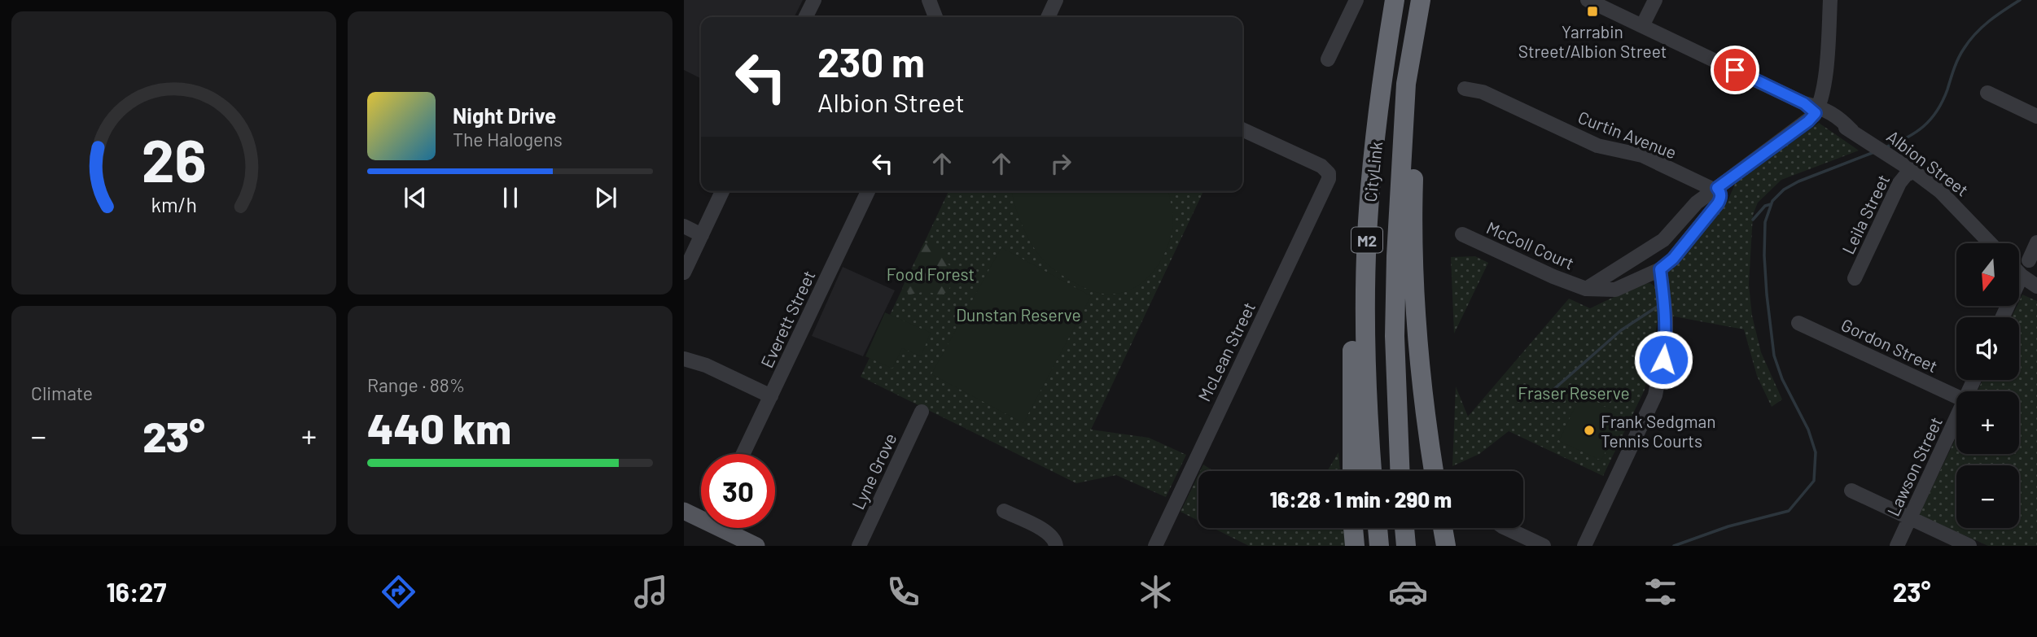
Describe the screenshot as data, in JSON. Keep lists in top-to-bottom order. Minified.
{"streets":{"highway":["CityLink","M2"],"street":["Curtin Avenue","Albion Street","Leila Street","McColl Court","Everett Street","Gordon Street","McLean Street","Lawson Street","Lyne Grove"]},"crossings":[["Curtin Avenue","McColl Court"],["Albion Street","Leila Street"]],"parks":["Food Forest","Dunstan Reserve","Fraser Reserve"],"places":{"transit":["Yarrabin Street/Albion Street"],"other":["Frank Sedgman Tennis Courts"]},"north":"bottom","page":{"turn":["230 m","Albion Street"],"song":["Night Drive","The Halogens"],"map_buttons":["+","−"],"tile":["Climate",["Range · 88%","440 km"]],"heat":["−","23°","+"],"limit":"30","trip":"16:28 · 1 min · 290 m","tabs":["16:27","23°"],"gauge":["26","km/h"]}}
